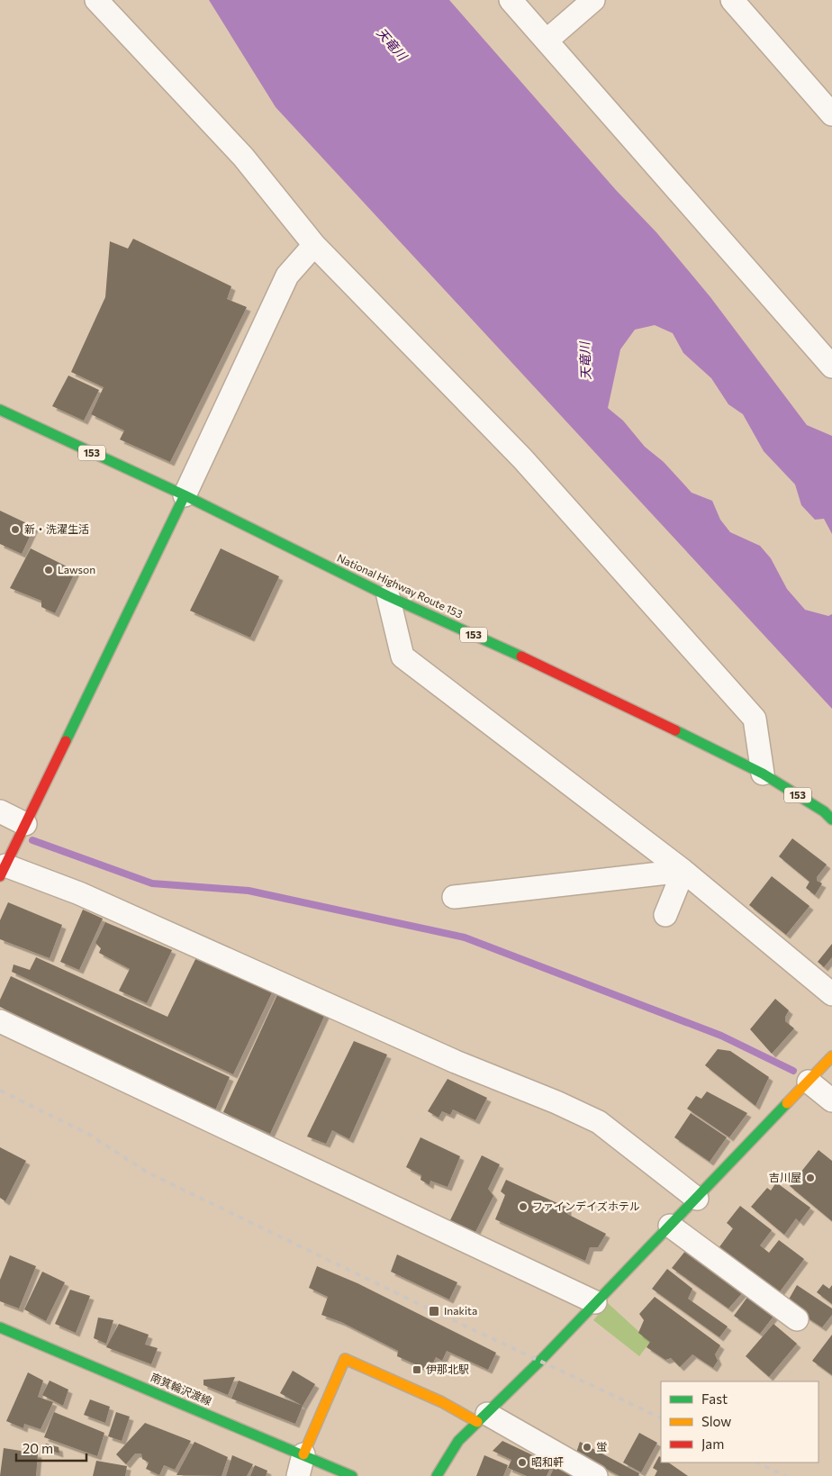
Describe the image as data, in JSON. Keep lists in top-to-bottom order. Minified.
{"streets":{"main road":["153","National Highway Route 153","南箕輪沢渡線"]},"water":["天竜川"],"places":{"other":["新・洗濯生活","Lawson","吉川屋","ファインデイズホテル","蛍","昭和軒"],"transit":["Inakita","伊那北駅"]},"legend":["Fast","Slow","Jam"],"scale_bar":"20 m"}
